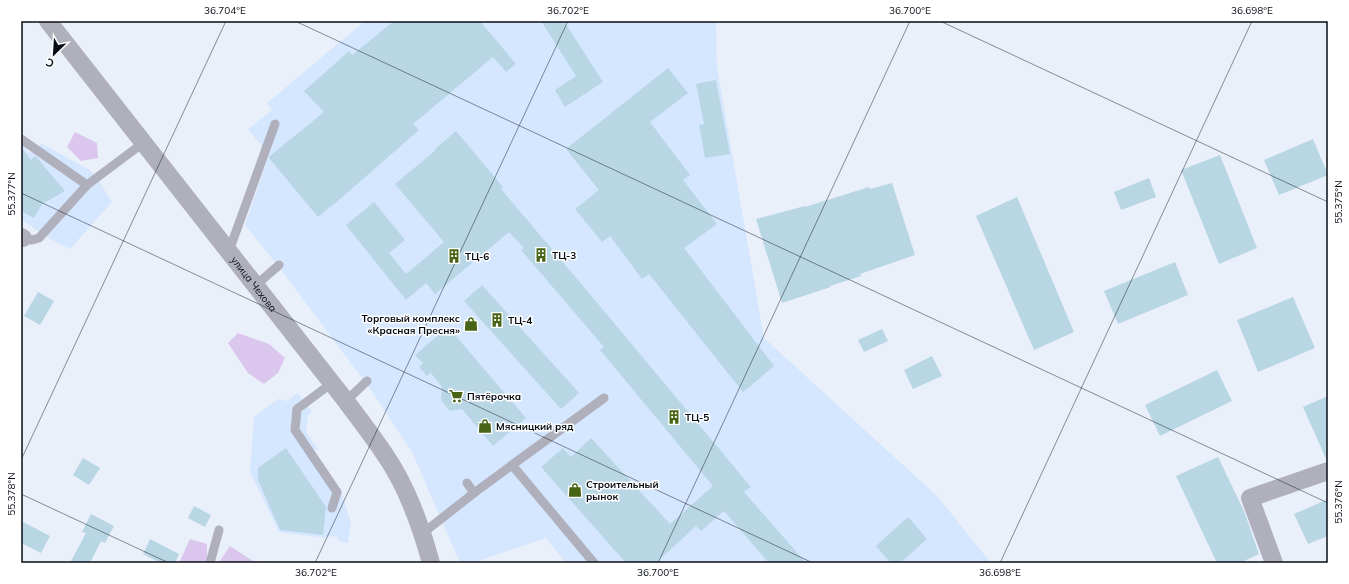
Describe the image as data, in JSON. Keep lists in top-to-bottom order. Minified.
{"streets":{"street":["улица Чехова"]},"places":{"building":["ТЦ-3","ТЦ-6","ТЦ-4","ТЦ-5"],"shop":["Торговый комплекс «Красная Пресня»","Мясницкий ряд","Строительный рынок"],"supermarket":["Пятёрочка"]},"north":"bottom left","coordinates":["36.704°E","36.702°E","36.700°E","36.698°E","55.377°N","55.375°N","55.378°N","55.376°N"]}
